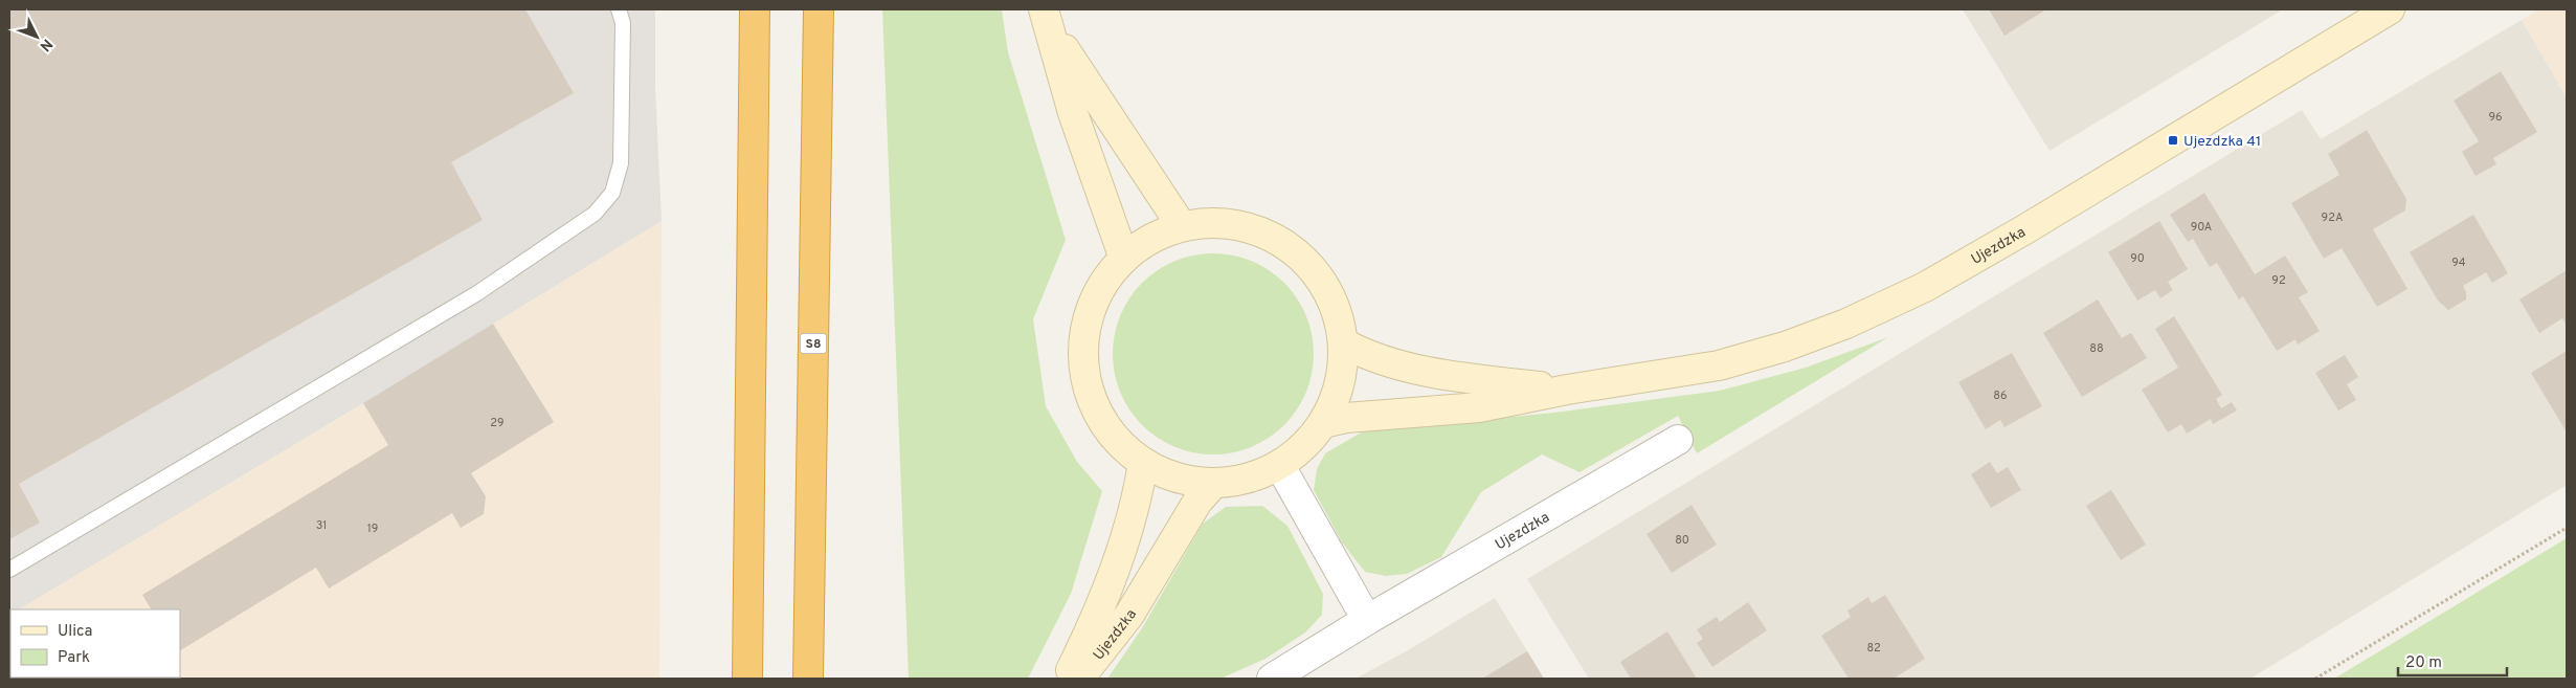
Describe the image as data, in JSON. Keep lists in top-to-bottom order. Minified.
{"streets":{"highway":["S8"],"main road":["Ujezdzka"]},"places":{"transit":["Ujezdzka 41"]},"house_numbers":["96","92A","90A","90","94","92","88","86","29","31","19","80","82"],"legend":["Ulica","Park"],"scale_bar":"20 m","north":"bottom right"}
